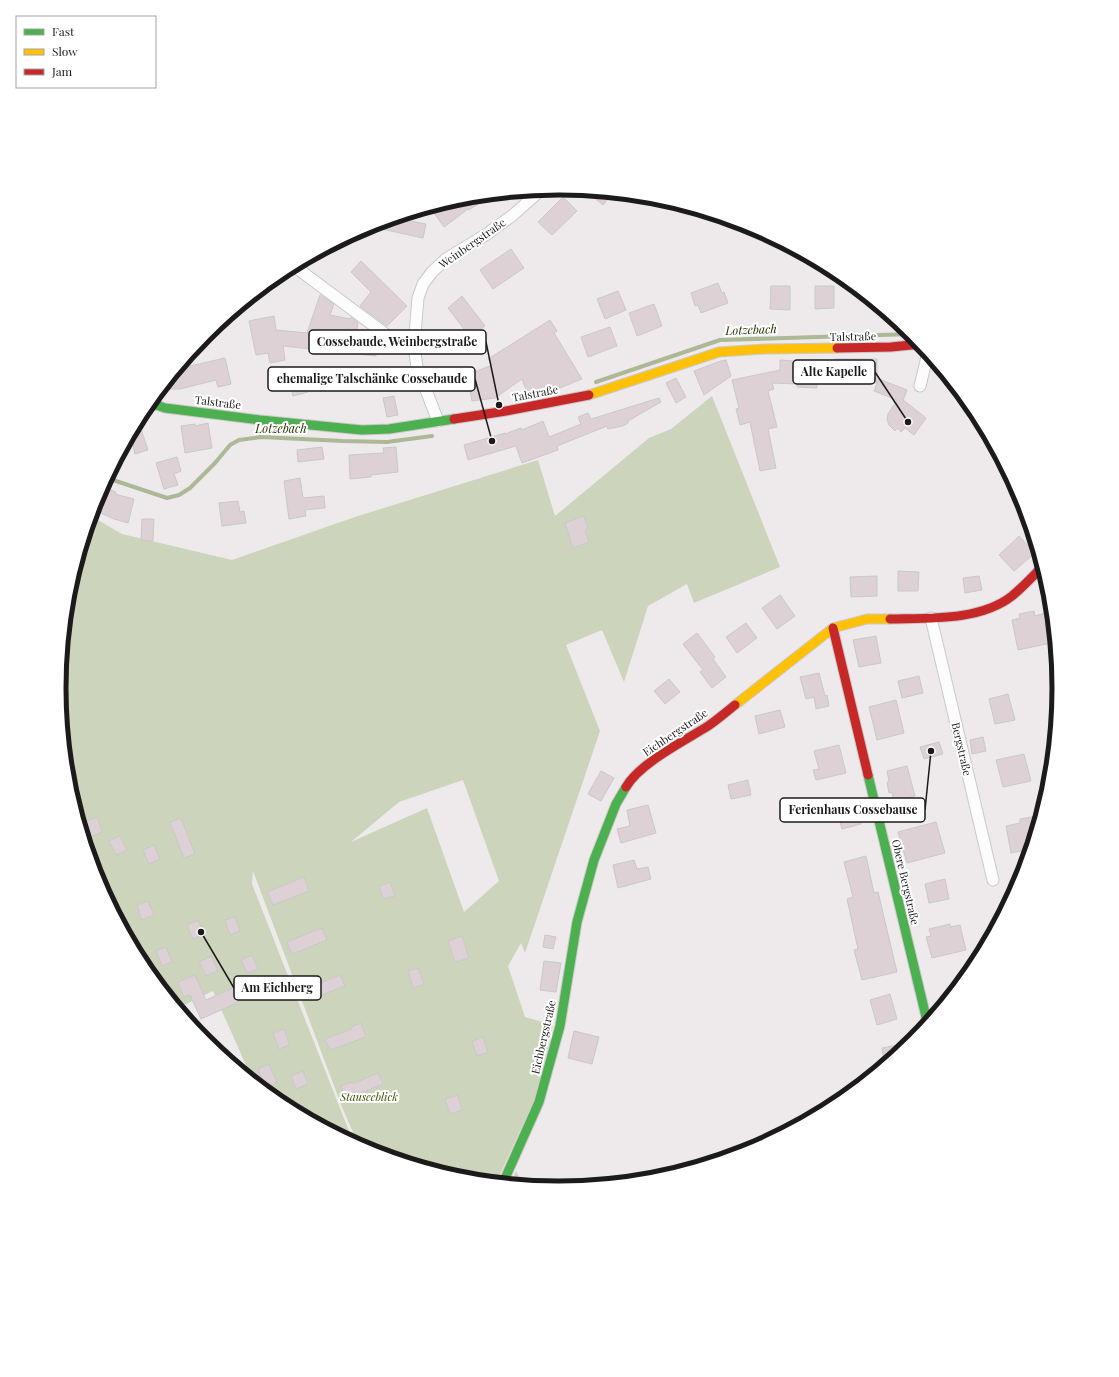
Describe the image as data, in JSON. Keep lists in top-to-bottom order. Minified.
{"streets":{"street":["Weinbergstraße","Talstraße","Eichbergstraße","Bergstraße","Obere Bergstraße"]},"crossings":[["Weinbergstraße","Talstraße"],["Eichbergstraße","Bergstraße"],["Eichbergstraße","Obere Bergstraße"]],"water":["Lotzebach"],"parks":["Stauseeblick"],"places":["Cossebaude, Weinbergstraße","Alte Kapelle","ehemalige Talschänke Cossebaude","Ferienhaus Cossebause","Am Eichberg"],"legend":["Fast","Slow","Jam"]}
